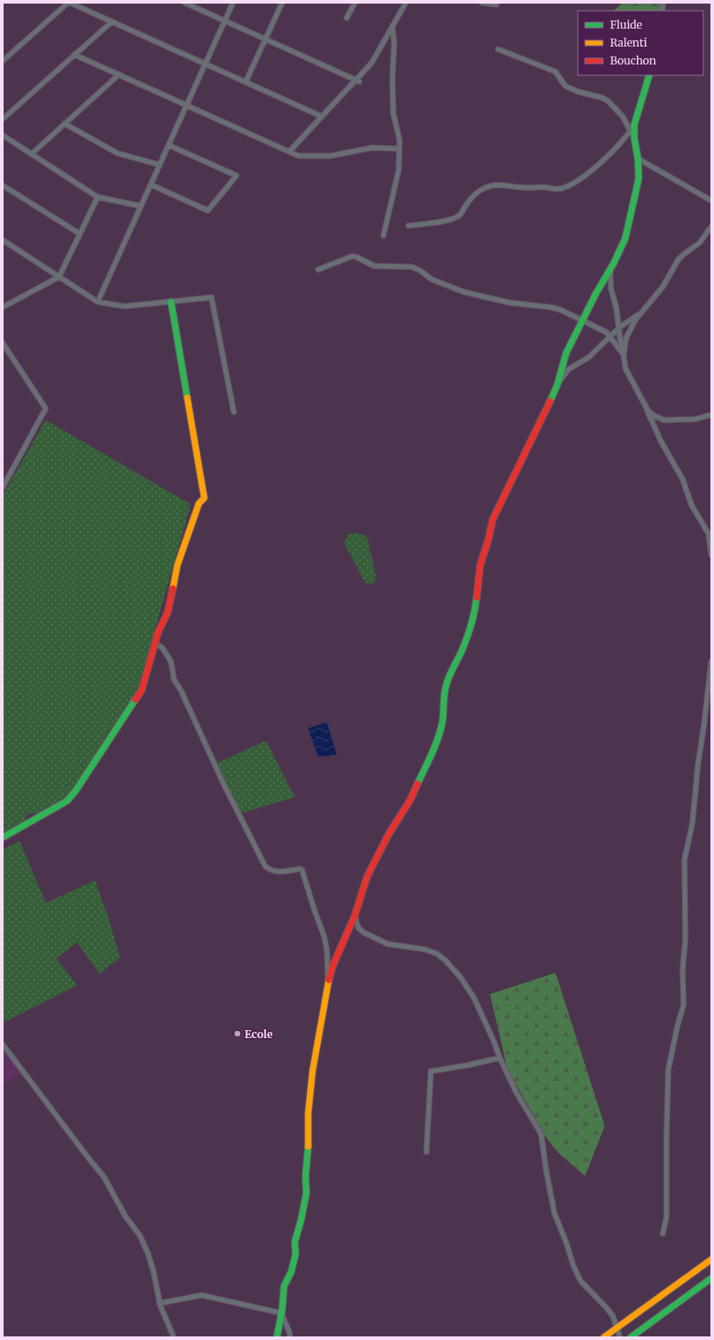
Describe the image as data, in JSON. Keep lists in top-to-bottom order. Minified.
{"places":["Ecole"],"legend":["Fluide","Ralenti","Bouchon"]}
